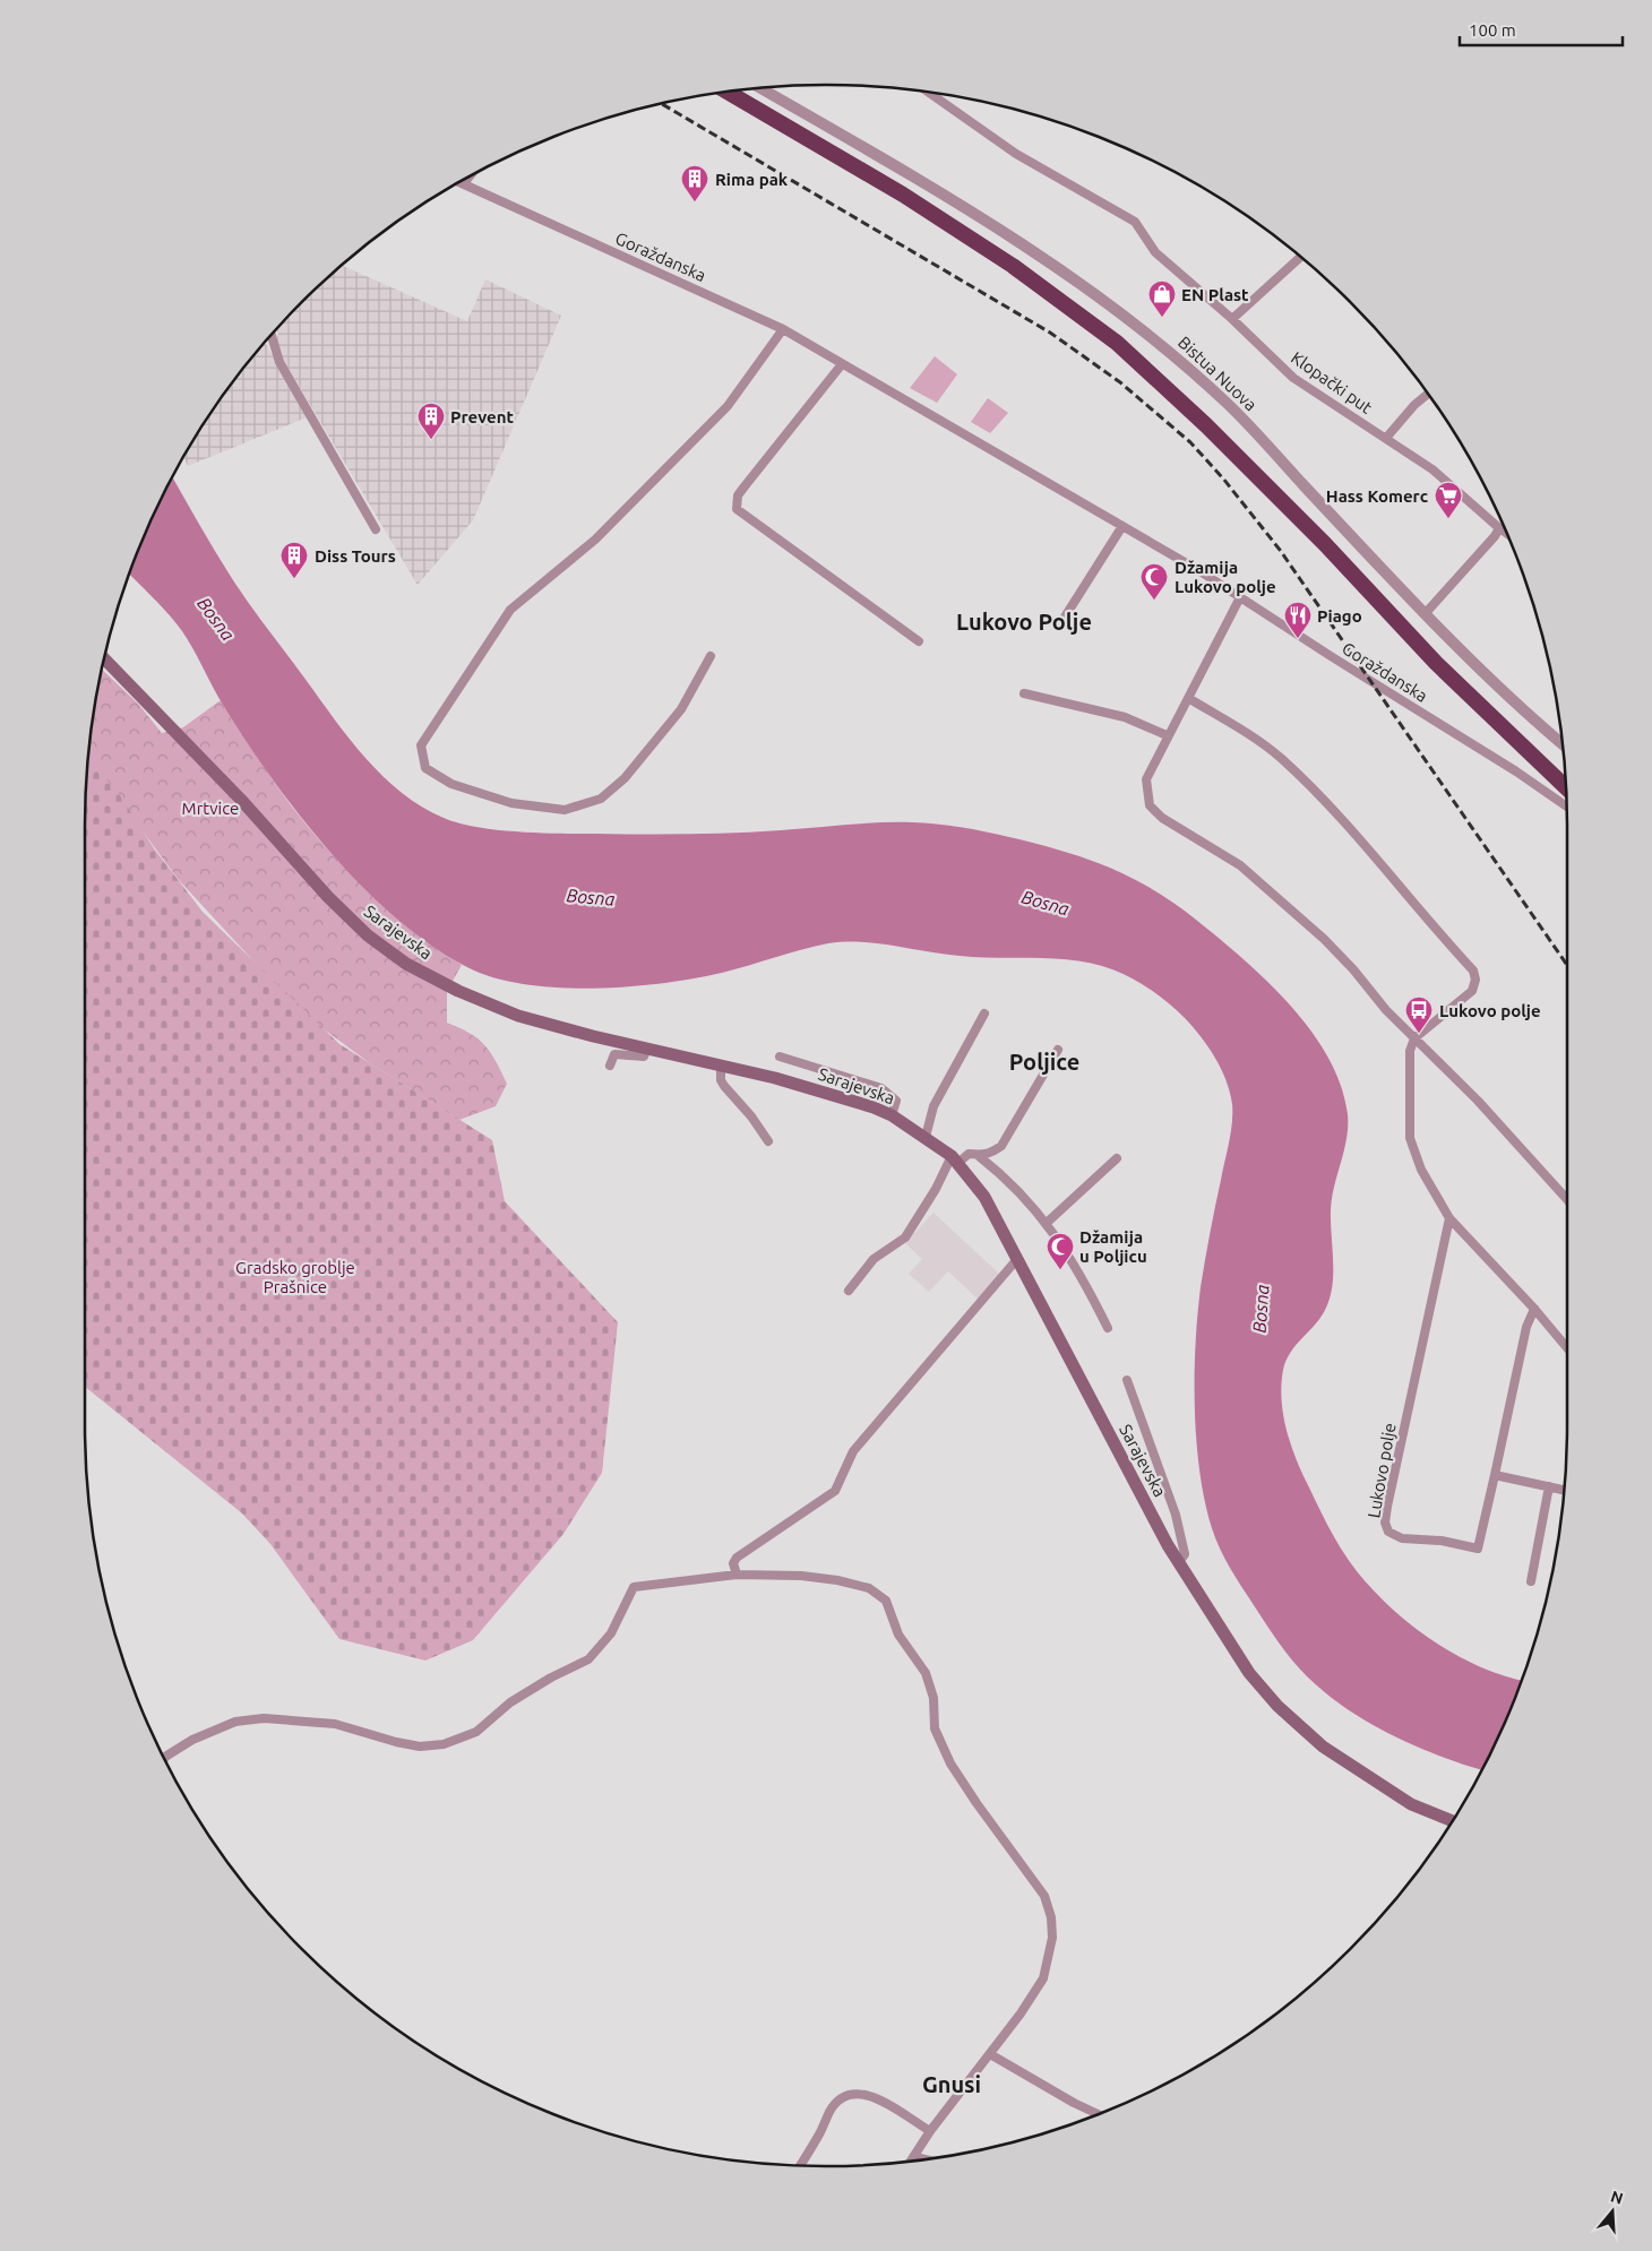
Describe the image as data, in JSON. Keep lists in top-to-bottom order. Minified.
{"streets":{"main road":["Sarajevska"],"street":["Goraždanska","Bistua Nuova","Klopački put","Lukovo polje"]},"districts":["Lukovo Polje","Poljice","Gnusi"],"water":["Bosna"],"parks":["Mrtvice","Gradsko groblje Prašnice"],"places":{"building":["Rima pak","Prevent","Diss Tours"],"shop":["EN Plast"],"supermarket":["Hass Komerc"],"mosque":["Džamija Lukovo polje","Džamija u Poljicu"],"restaurant":["Piago"],"bus stop":["Lukovo polje"]},"scale_bar":"100 m","north":"top"}
